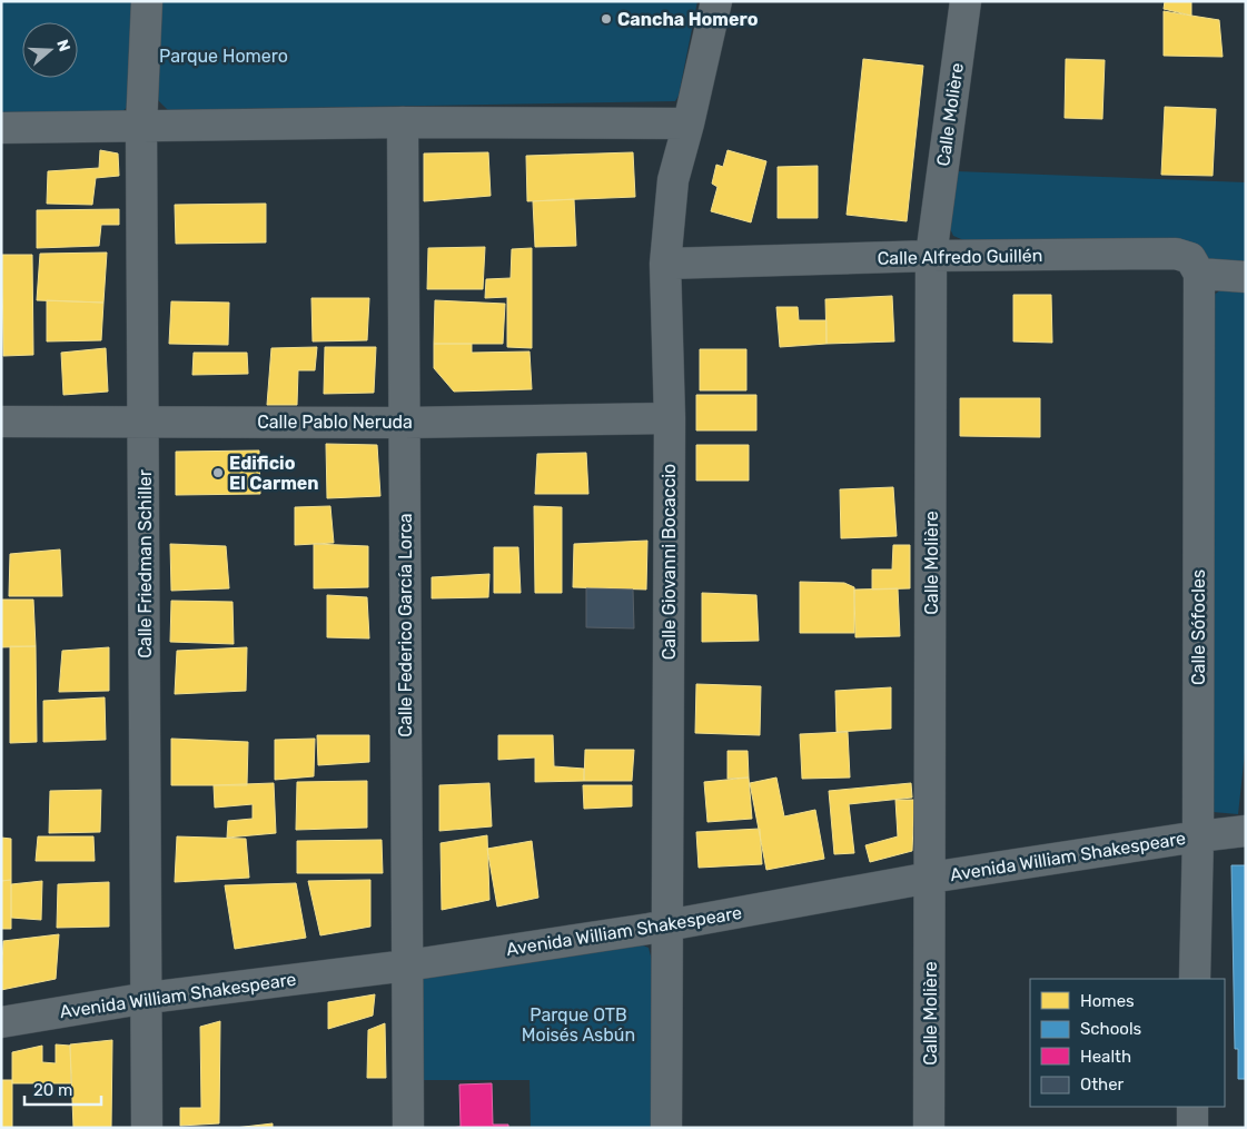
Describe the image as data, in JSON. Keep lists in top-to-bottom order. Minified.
{"streets":{"street":["Calle Molière","Calle Alfredo Guillén","Calle Pablo Neruda","Calle Giovanni Bocaccio","Calle Friedman Schiller","Calle Federico García Lorca","Calle Sófocles","Avenida William Shakespeare"]},"crossings":[["Calle Molière","Calle Alfredo Guillén"],["Calle Molière","Avenida William Shakespeare"],["Calle Alfredo Guillén","Calle Giovanni Bocaccio"],["Calle Alfredo Guillén","Calle Sófocles"],["Calle Pablo Neruda","Calle Giovanni Bocaccio"],["Calle Pablo Neruda","Calle Friedman Schiller"],["Calle Pablo Neruda","Calle Federico García Lorca"],["Calle Giovanni Bocaccio","Avenida William Shakespeare"],["Calle Friedman Schiller","Avenida William Shakespeare"],["Calle Federico García Lorca","Avenida William Shakespeare"],["Calle Sófocles","Avenida William Shakespeare"]],"parks":["Parque Homero","Parque OTB Moisés Asbún"],"places":["Cancha Homero","Edificio El Carmen"],"legend":["Homes","Schools","Health","Other"],"scale_bar":"20 m","north":"right"}
